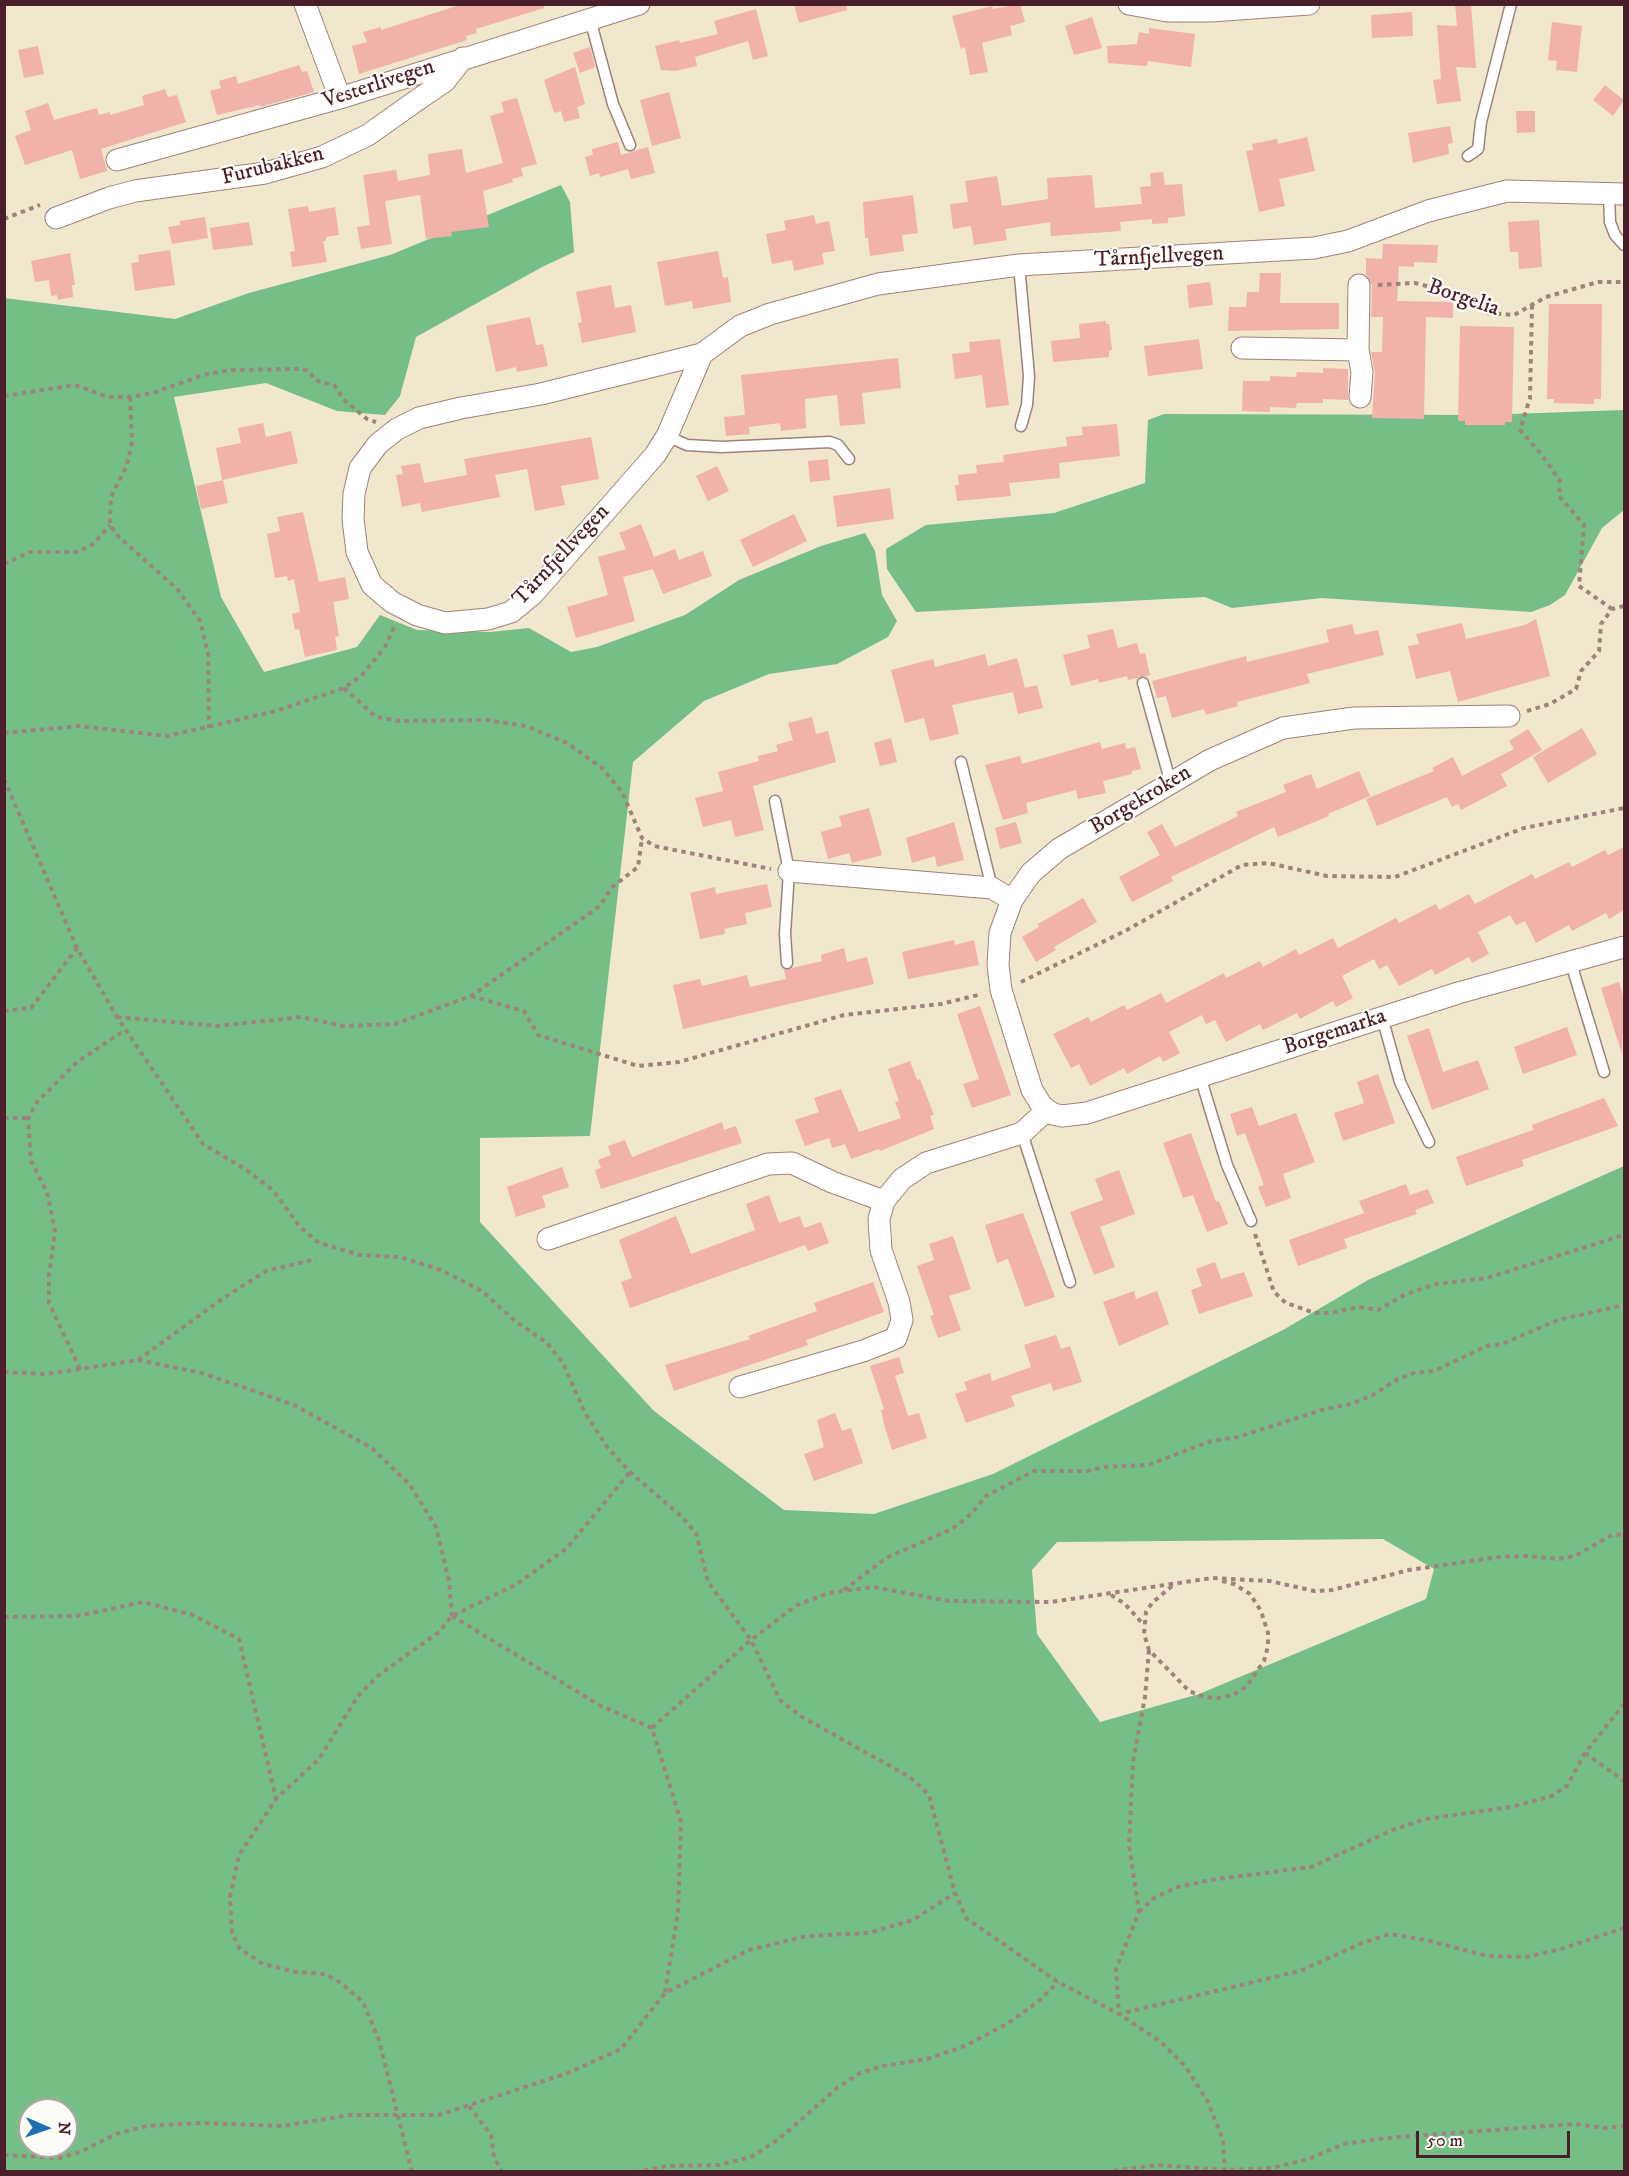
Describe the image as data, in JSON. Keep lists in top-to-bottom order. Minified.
{"streets":{"street":["Vesterlivegen","Furubakken","Tårnfjellvegen","Borgekroken","Borgemarka"],"path":["Borgelia"]},"crossings":[["Vesterlivegen","Furubakken"],["Borgekroken","Borgemarka"]],"scale_bar":"50 m","north":"right"}
